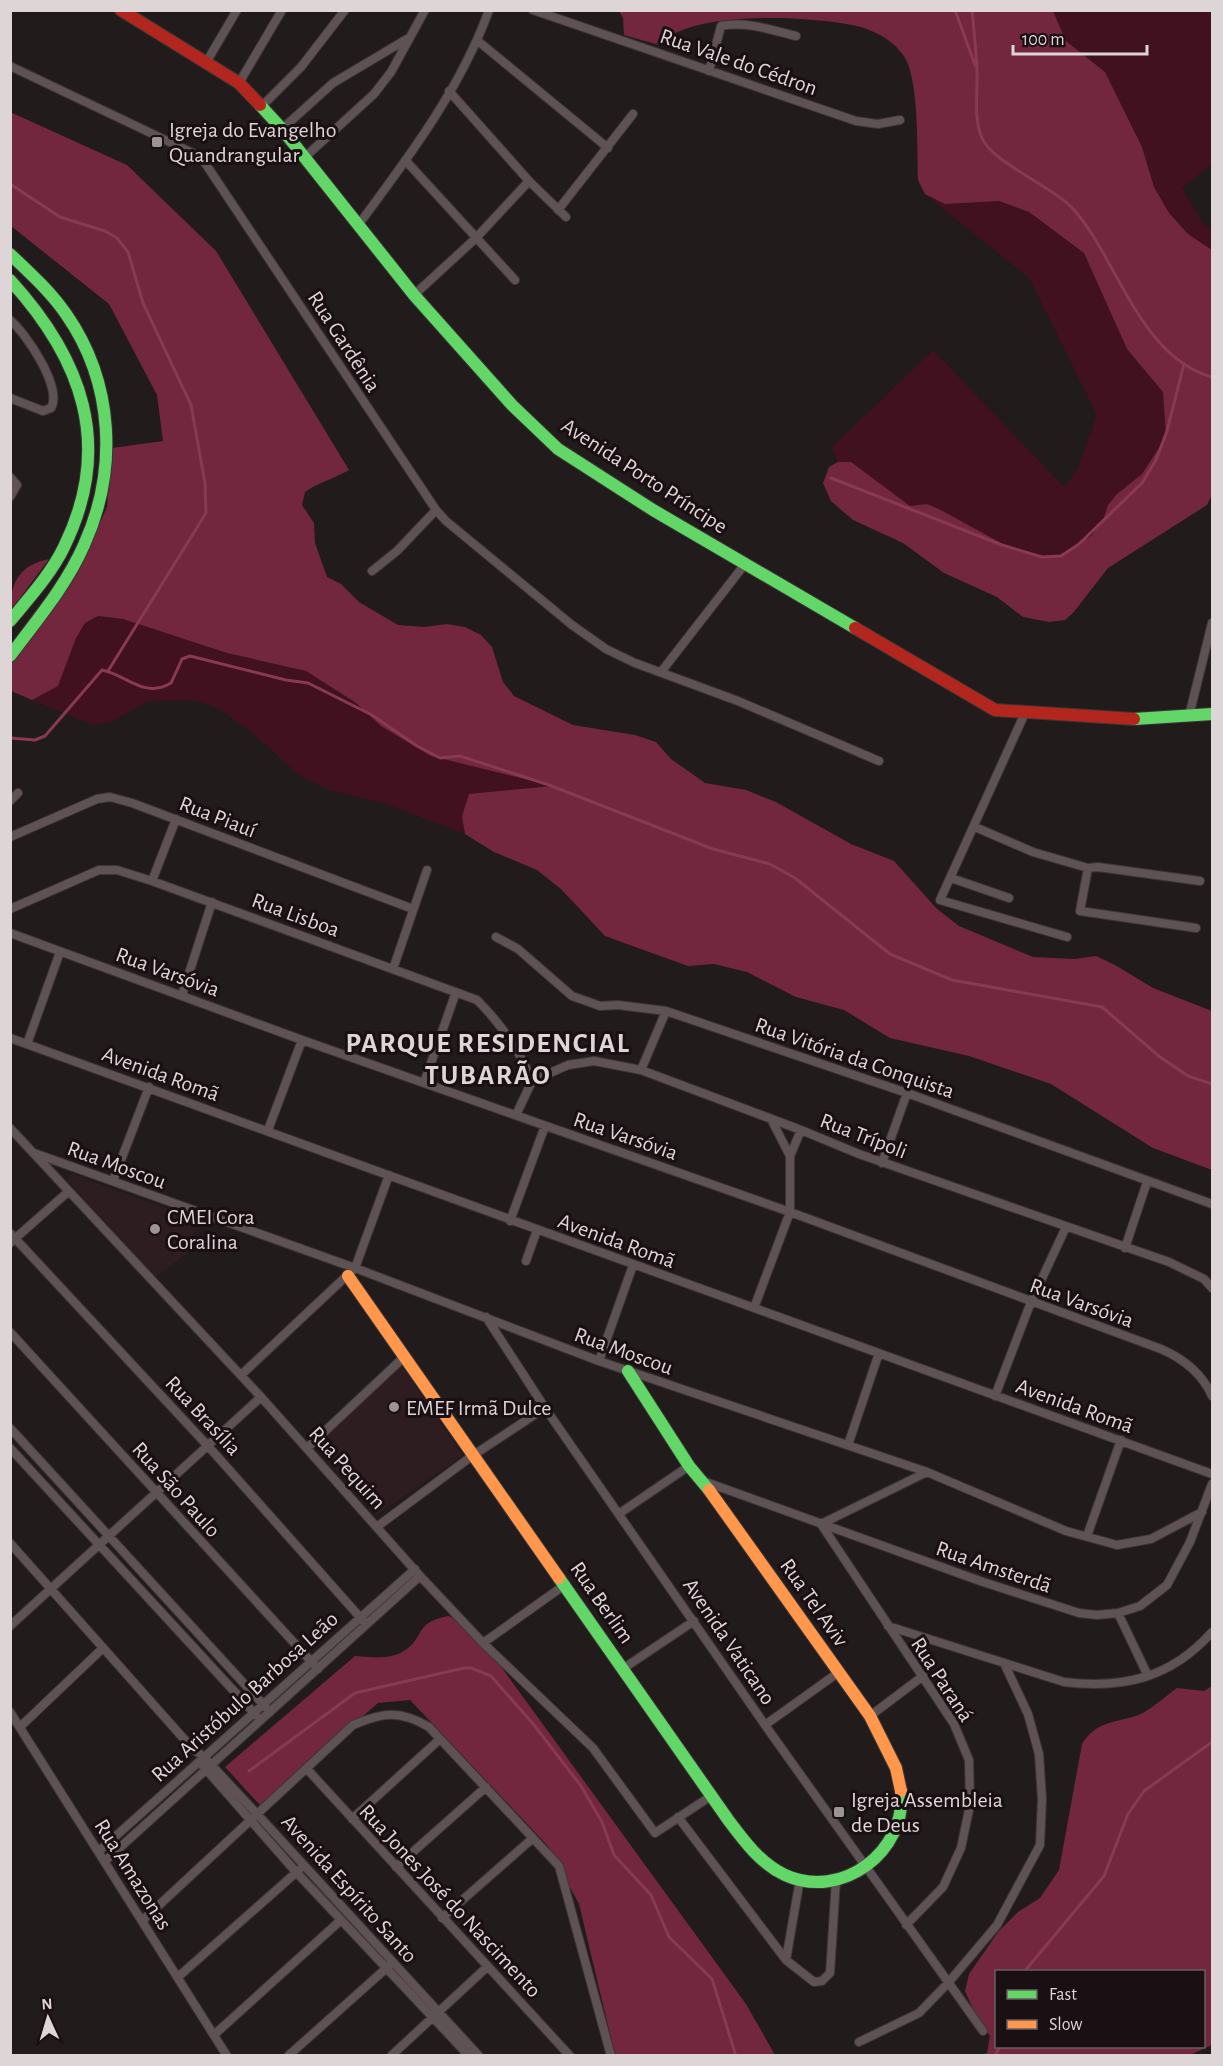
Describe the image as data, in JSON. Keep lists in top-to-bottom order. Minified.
{"streets":{"street":["Rua Vale do Cédron","Rua Gardênia","Avenida Porto Príncipe","Rua Piauí","Rua Lisboa","Rua Varsóvia","Rua Vitória da Conquista","Avenida Romã","Rua Trípoli","Rua Moscou","Rua Brasília","Rua Pequim","Rua São Paulo","Rua Amsterdã","Rua Berlim","Rua Tel Aviv","Avenida Vaticano","Rua Paraná","Rua Aristóbulo Barbosa Leão","Rua Amazonas","Avenida Espírito Santo","Rua Jones José do Nascimento"]},"crossings":[["Rua Lisboa","Rua Trípoli"],["Rua Moscou","Rua Pequim"],["Rua Moscou","Rua Amsterdã"],["Rua Moscou","Rua Berlim"],["Rua Moscou","Rua Tel Aviv"],["Rua Moscou","Avenida Vaticano"],["Rua Brasília","Rua Aristóbulo Barbosa Leão"],["Rua Pequim","Rua Aristóbulo Barbosa Leão"],["Rua São Paulo","Rua Aristóbulo Barbosa Leão"],["Rua Amsterdã","Rua Tel Aviv"],["Rua Amsterdã","Rua Paraná"],["Rua Berlim","Rua Tel Aviv"],["Rua Berlim","Avenida Vaticano"],["Rua Tel Aviv","Avenida Vaticano"],["Avenida Vaticano","Rua Paraná"],["Rua Aristóbulo Barbosa Leão","Rua Amazonas"],["Rua Aristóbulo Barbosa Leão","Avenida Espírito Santo"]],"districts":["PARQUE RESIDENCIAL TUBARÃO"],"places":{"transit":["Igreja do Evangelho Quandrangular","Igreja Assembleia de Deus"],"other":["CMEI Cora Coralina","EMEF Irmã Dulce"]},"legend":["Fast","Slow"],"scale_bar":"100 m","north":"top"}
